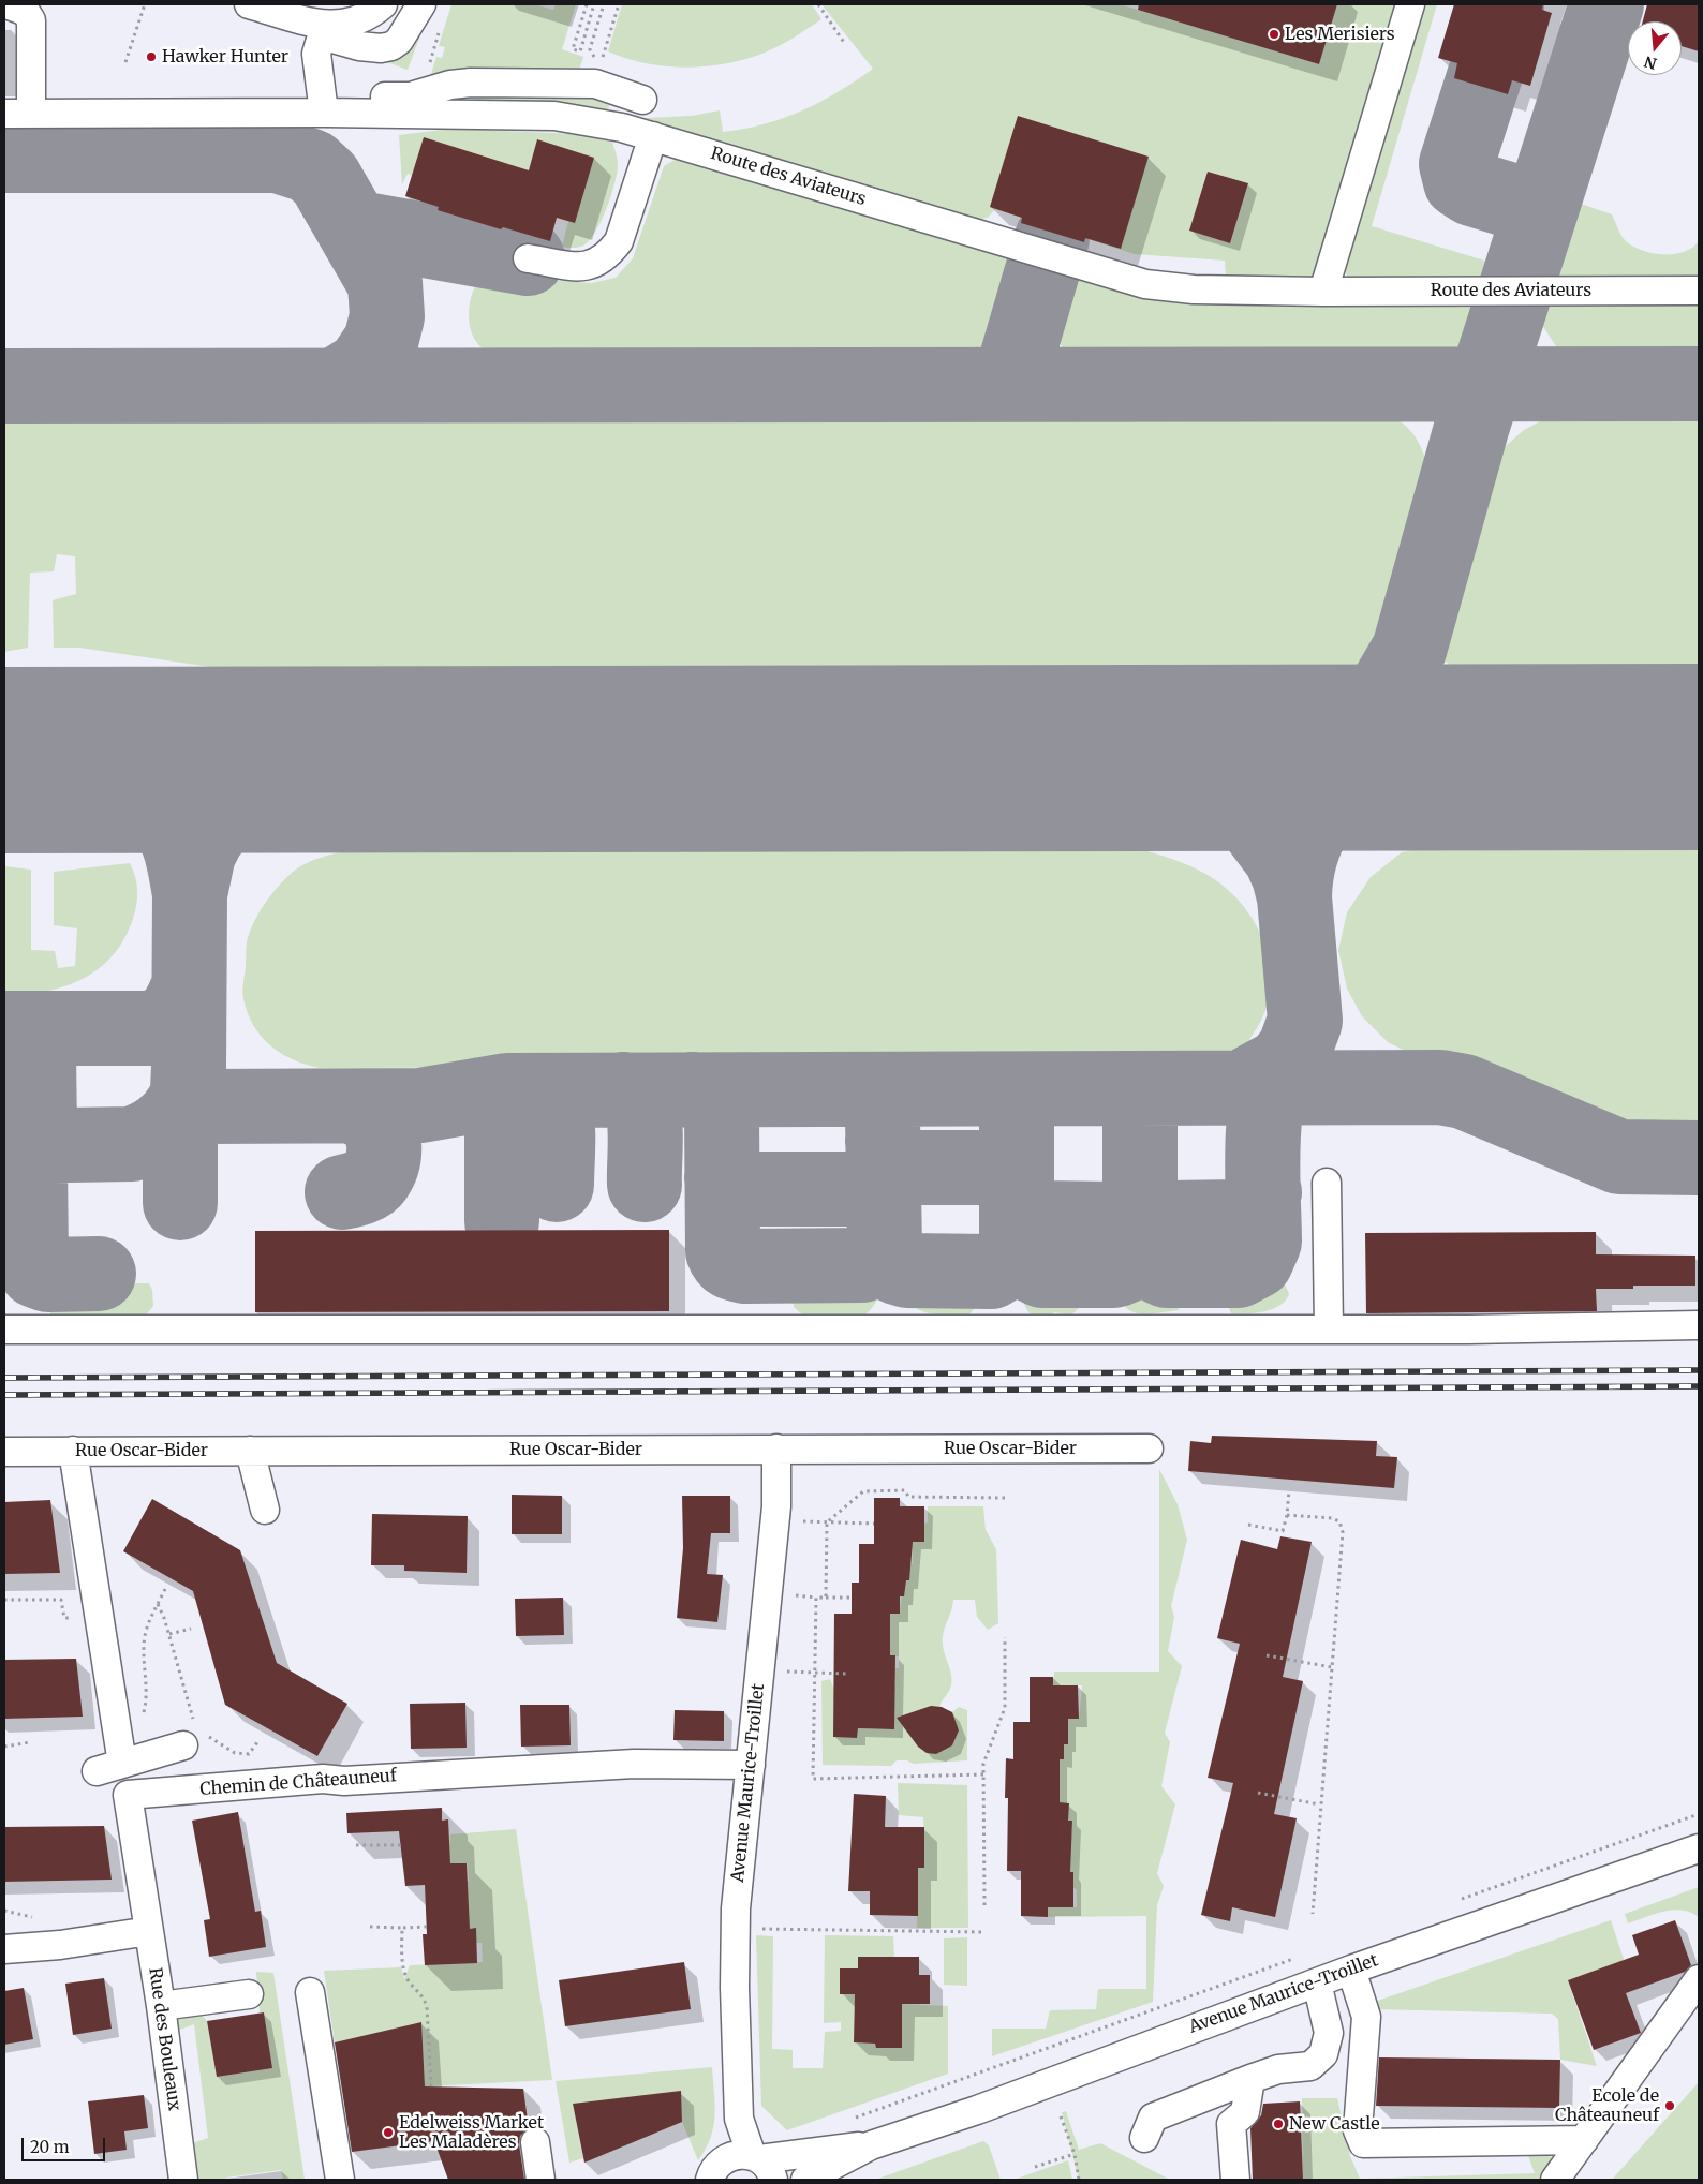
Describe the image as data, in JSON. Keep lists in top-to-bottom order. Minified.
{"streets":{"street":["Route des Aviateurs","Rue Oscar-Bider","Chemin de Châteauneuf","Avenue Maurice-Troillet","Rue des Bouleaux"]},"crossings":[["Rue Oscar-Bider","Avenue Maurice-Troillet"],["Chemin de Châteauneuf","Avenue Maurice-Troillet"],["Chemin de Châteauneuf","Rue des Bouleaux"]],"places":["Les Merisiers","Hawker Hunter","Ecole de Châteauneuf","New Castle","Edelweiss Market Les Maladères"],"scale_bar":"20 m","north":"bottom"}
